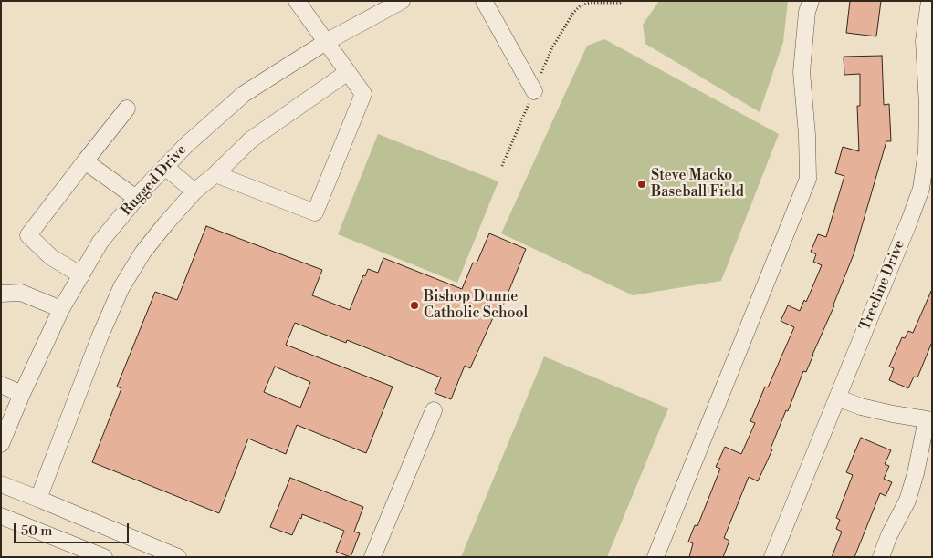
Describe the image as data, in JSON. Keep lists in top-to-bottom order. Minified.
{"streets":{"street":["Rugged Drive","Treeline Drive"]},"places":["Steve Macko Baseball Field","Bishop Dunne Catholic School"],"scale_bar":"50 m"}
